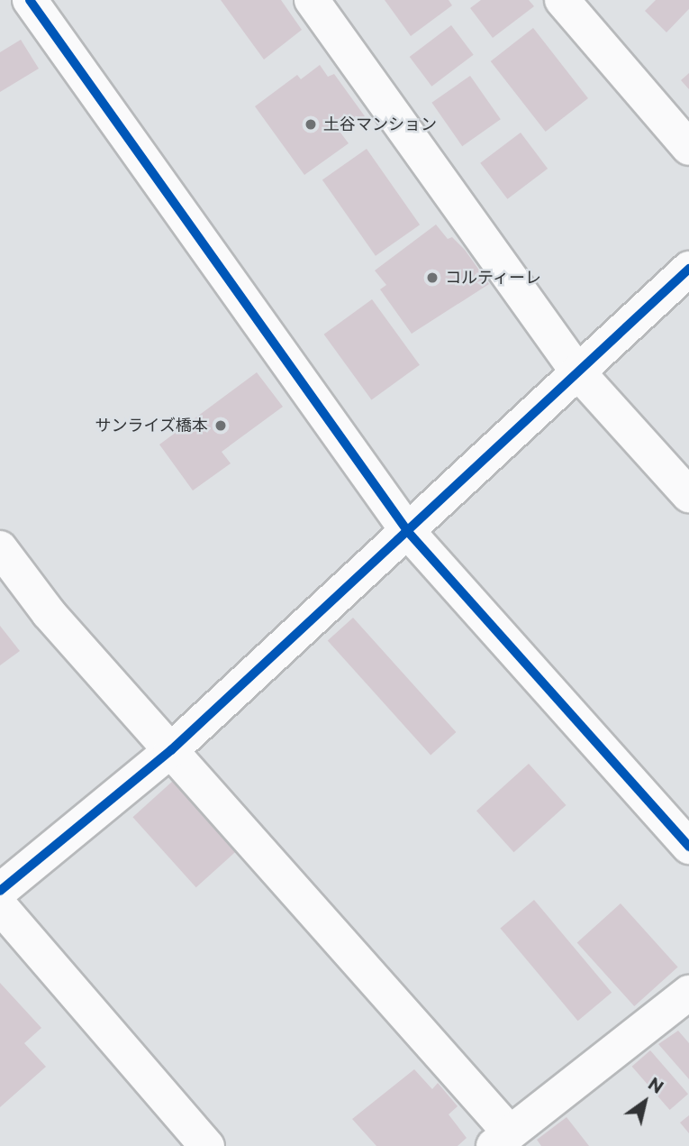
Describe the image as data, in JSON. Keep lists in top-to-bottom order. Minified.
{"places":["土谷マンション","コルティーレ","サンライズ橋本"],"north":"top right"}
